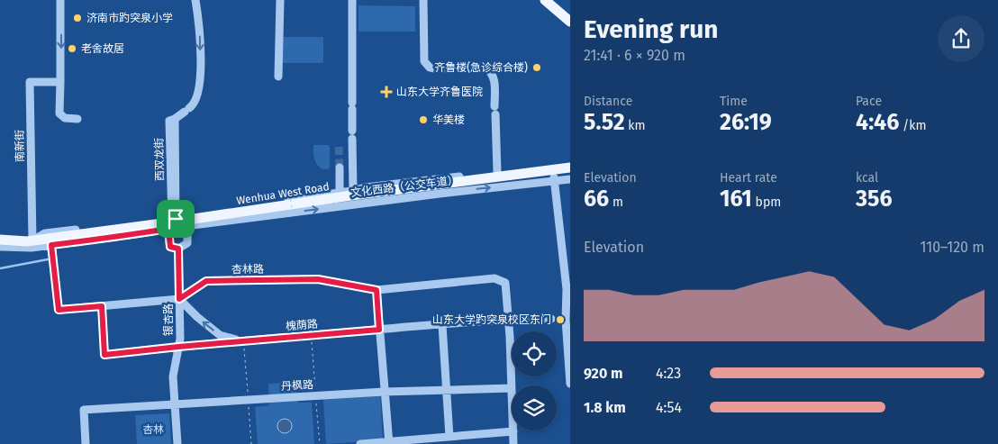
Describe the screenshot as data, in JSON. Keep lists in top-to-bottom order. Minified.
{"streets":{"main road":["Wenhua West Road"],"street":["南新街","西双龙街","文化西路（公交车道）","杏林路","银杏路","槐荫路","丹枫路"]},"crossings":[["南新街","Wenhua West Road"],["西双龙街","文化西路（公交车道）"],["西双龙街","Wenhua West Road"],["西双龙街","银杏路"],["文化西路（公交车道）","Wenhua West Road"],["文化西路（公交车道）","杏林路"],["文化西路（公交车道）","银杏路"],["Wenhua West Road","银杏路"],["杏林路","银杏路"],["杏林路","槐荫路"],["银杏路","槐荫路"],["银杏路","丹枫路"]],"one_way":["西双龙街"],"parks":["杏林"],"places":{"other":["济南市趵突泉小学","老舍故居","齐鲁楼(急诊综合楼)","华美楼","山东大学趵突泉校区东门"],"health":["山东大学齐鲁医院"]},"page":{"heading":["Evening run","21:41 · 6 × 920 m"],"stats":[["Distance","5.52 km"],["Time","26:19"],["Pace","4:46 /km"],["Elevation","66 m"],["Heart rate","161 bpm"],["kcal","356"]],"chart":["Elevation","110–120 m"],"list":[{"name":"920 m","note":"4:23"},{"name":"1.8 km","note":"4:54"}]}}
